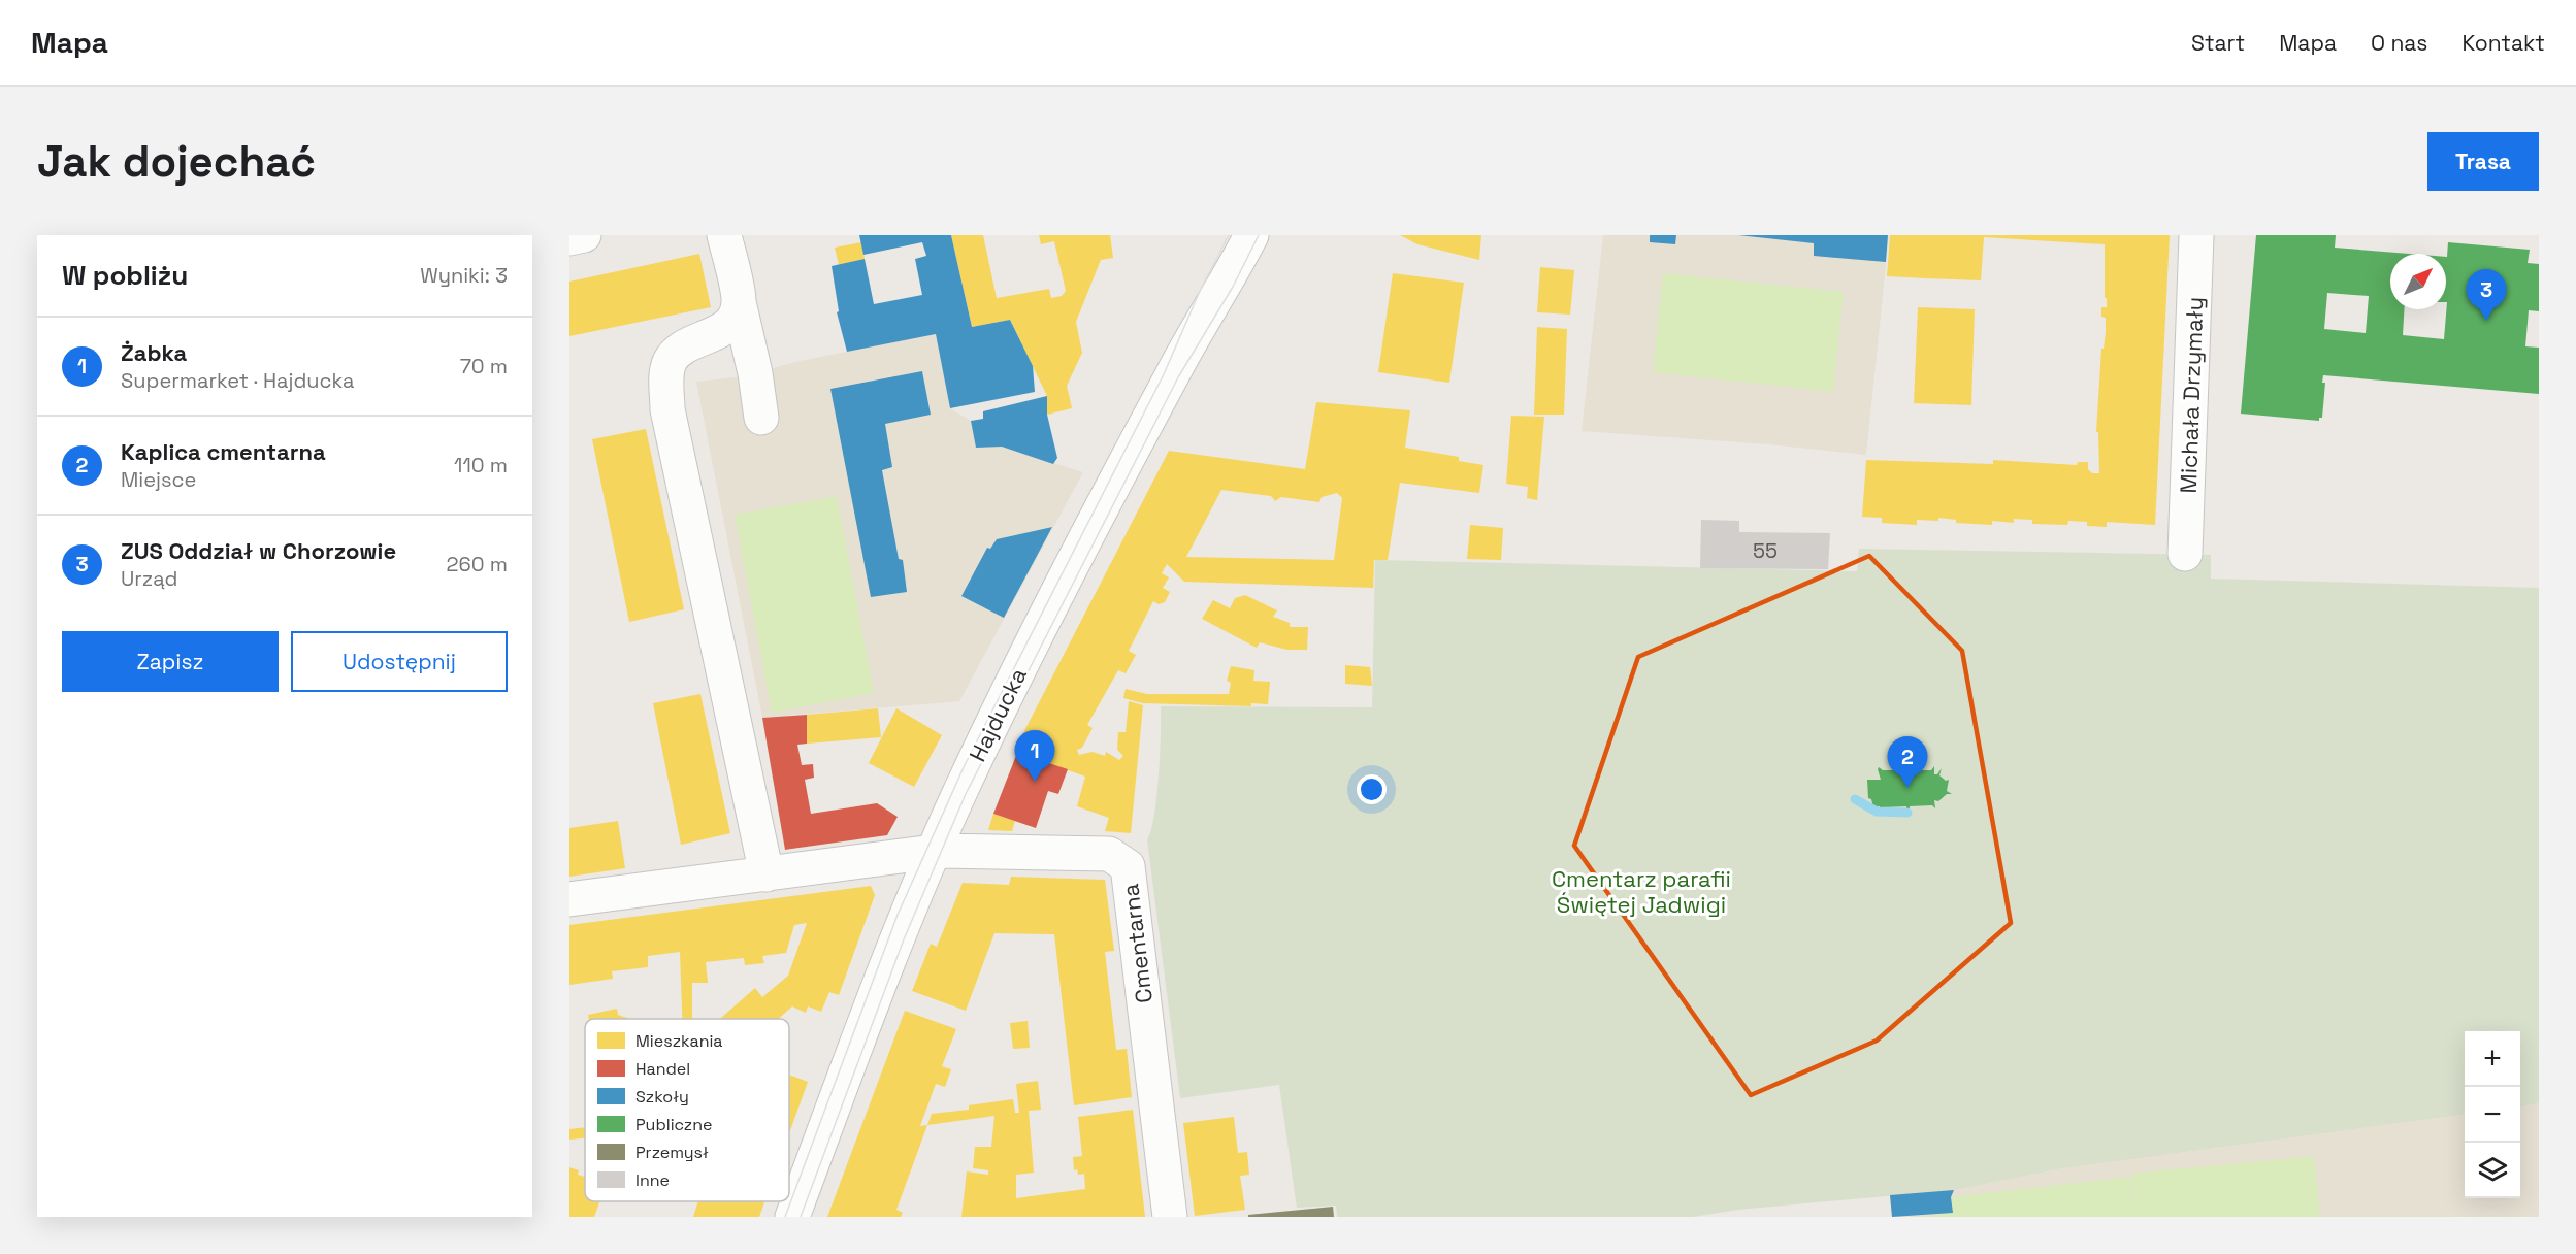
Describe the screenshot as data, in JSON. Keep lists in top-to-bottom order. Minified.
{"streets":{"street":["Michała Drzymały","Hajducka","Cmentarna"]},"crossings":[["Hajducka","Cmentarna"]],"parks":["Cmentarz parafii Świętej Jadwigi"],"house_numbers":["55"],"legend":["Mieszkania","Handel","Szkoły","Publiczne","Przemysł","Inne"],"north":"top right","page":{"header":"Mapa","nav":["Start","Mapa","O nas","Kontakt"],"buttons":["Trasa",["Zapisz","Udostępnij"]],"title":"Jak dojechać","heading":["W pobliżu","Wyniki: 3"],"pins":["3","1","2"],"list":[{"mark":"1","name":"Żabka","note":"Supermarket · Hajducka","value":"70 m"},{"mark":"2","name":"Kaplica cmentarna","note":"Miejsce","value":"110 m"},{"mark":"3","name":"ZUS Oddział w Chorzowie","note":"Urząd","value":"260 m"}],"map_buttons":["+","−"]}}
